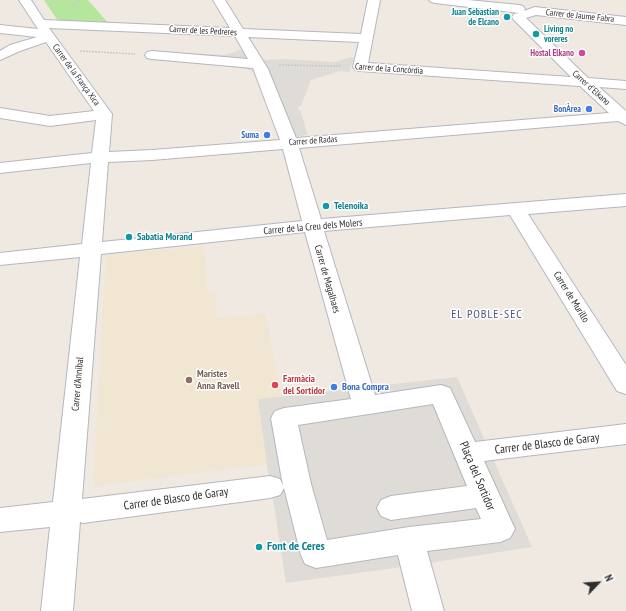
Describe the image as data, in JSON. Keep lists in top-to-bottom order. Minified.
{"streets":{"street":["Carrer de Jaume Fabra","Carrer de les Pedreres","Carrer de la Concòrdia","Carrer de la França Xica","Carrer d'Elkano","Carrer de Radas","Carrer de la Creu dels Molers","Carrer de Magalhaes","Carrer de Murillo","Carrer d'Anníbal","Carrer de Blasco de Garay","Plaça del Sortidor"]},"crossings":[["Carrer de Jaume Fabra","Carrer d'Elkano"],["Carrer de les Pedreres","Carrer de la França Xica"],["Carrer de les Pedreres","Carrer de Magalhaes"],["Carrer de la Concòrdia","Carrer d'Elkano"],["Carrer de la Concòrdia","Carrer de Magalhaes"],["Carrer de la França Xica","Carrer de Radas"],["Carrer de la França Xica","Carrer d'Anníbal"],["Carrer d'Elkano","Carrer de Radas"],["Carrer de Radas","Carrer de Magalhaes"],["Carrer de Radas","Carrer d'Anníbal"],["Carrer de la Creu dels Molers","Carrer de Magalhaes"],["Carrer de la Creu dels Molers","Carrer de Murillo"],["Carrer de la Creu dels Molers","Carrer d'Anníbal"],["Carrer de Magalhaes","Plaça del Sortidor"],["Carrer d'Anníbal","Carrer de Blasco de Garay"],["Carrer de Blasco de Garay","Plaça del Sortidor"]],"districts":["EL POBLE-SEC"],"places":["Juan Sebastian de Elcano","Living no voreres","Hostal Elkano","BonÀrea","Suma","Telenoika","Sabatia Morand","Maristes Anna Ravell","Farmàcia del Sortidor","Bona Compra","Font de Ceres"],"north":"top right"}
